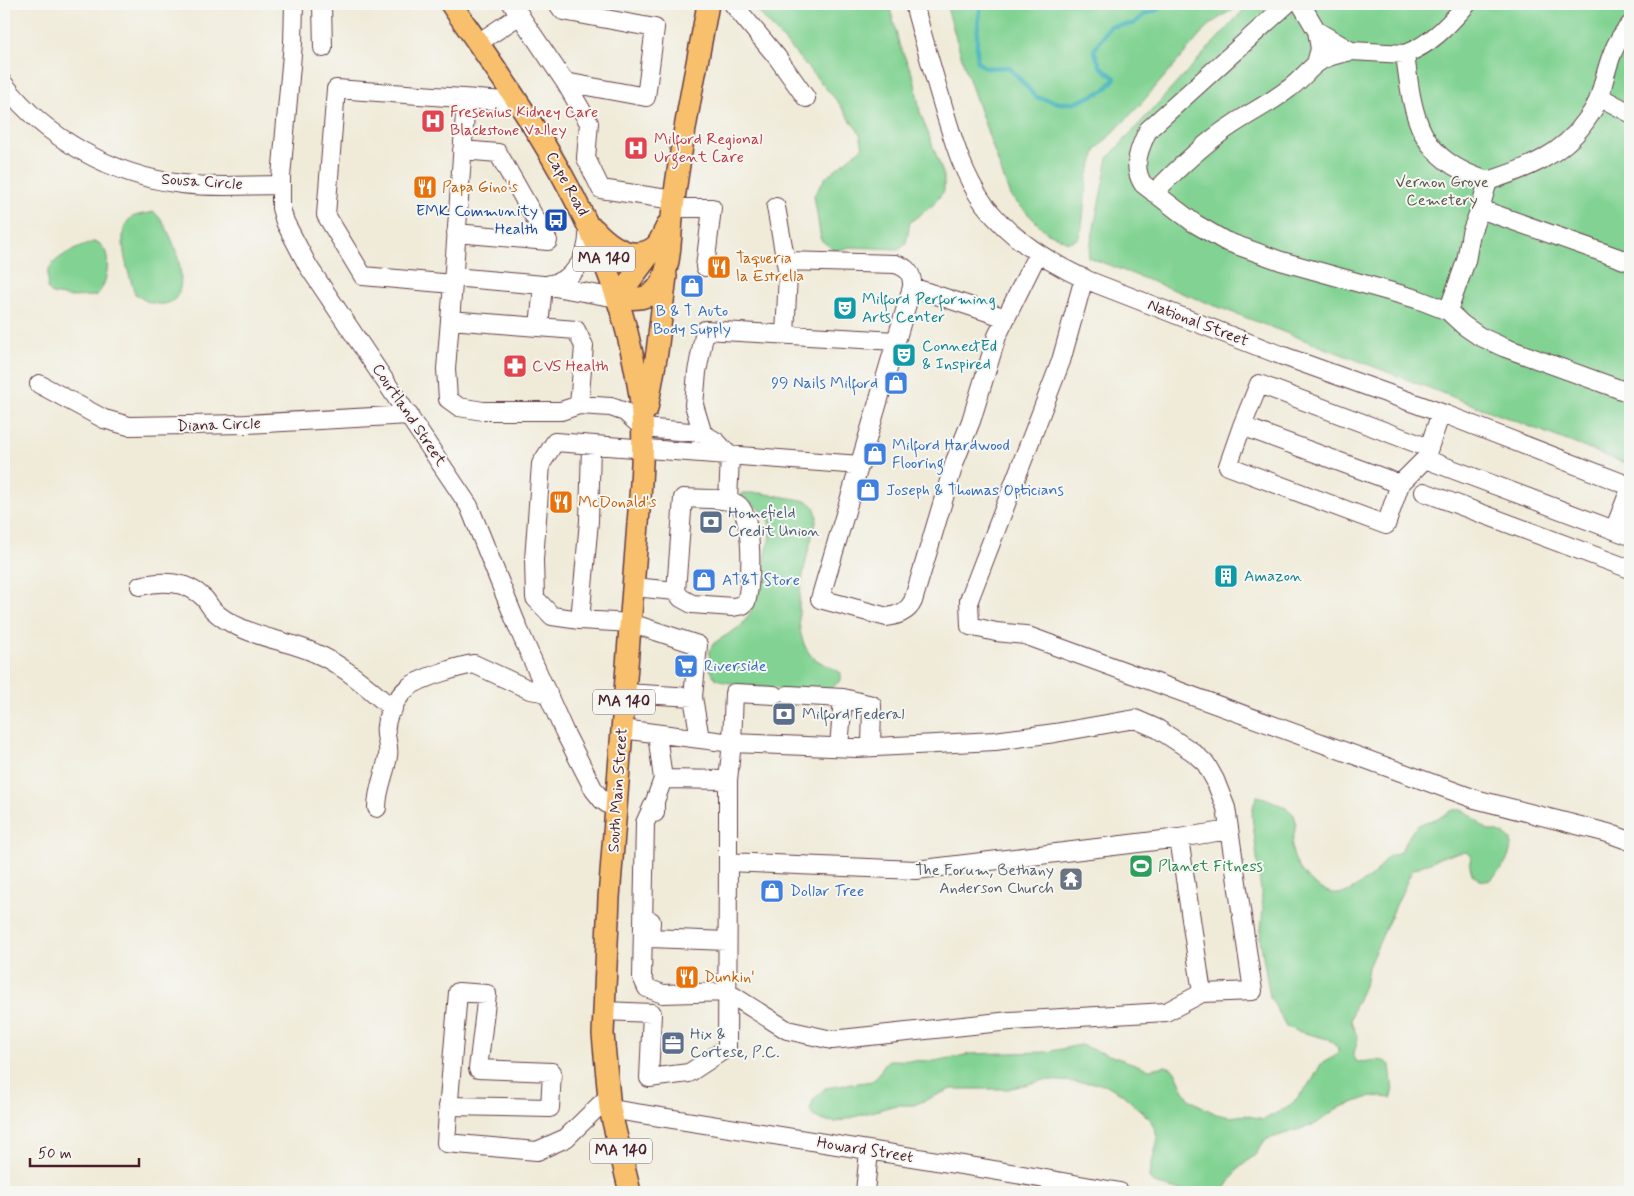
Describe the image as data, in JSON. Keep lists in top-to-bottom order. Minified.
{"streets":{"main road":["Cape Road","MA 140","South Main Street"],"street":["Sousa Circle","National Street","Courtland Street","Diana Circle","Howard Street"]},"crossings":[["Sousa Circle","Courtland Street"],["Cape Road","South Main Street"],["Courtland Street","Diana Circle"],["Courtland Street","South Main Street"],["South Main Street","Howard Street"]],"parks":["Vernon Grove Cemetery"],"places":{"hospital":["Fresenius Kidney Care Blackstone Valley","Milford Regional Urgent Care"],"restaurant":["Papa Gino's","Taqueria la Estrella","McDonald's","Dunkin'"],"bus stop":["EMK Community Health"],"shop":["B & T Auto Body Supply","99 Nails Milford","Milford Hardwood Flooring","Joseph & Thomas Opticians","AT&T Store","Dollar Tree"],"theatre":["Milford Performing Arts Center","ConnectEd & Inspired"],"pharmacy":["CVS Health"],"bank":["Homefield Credit Union","Milford Federal"],"building":["Amazon"],"supermarket":["Riverside"],"sports":["Planet Fitness"],"temple":["The Forum, Bethany Anderson Church"],"office":["Hix & Cortese, P.C."]},"scale_bar":"50 m"}
